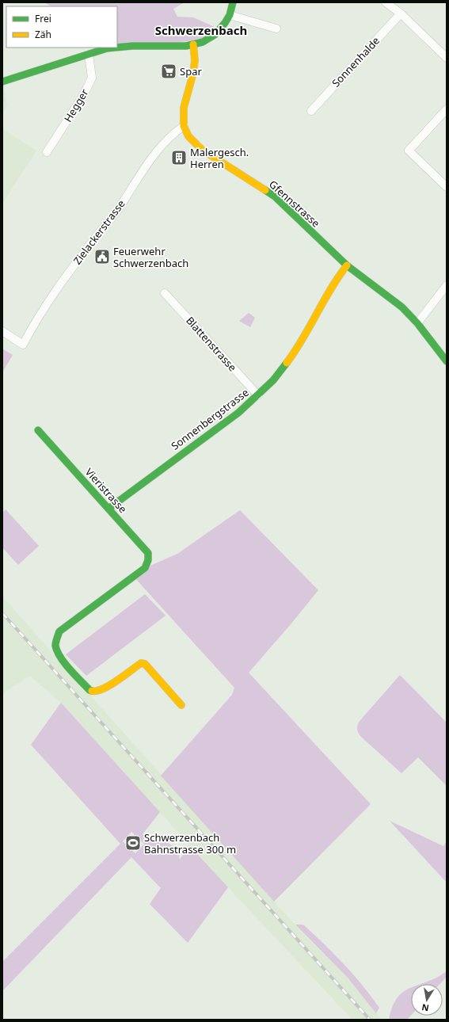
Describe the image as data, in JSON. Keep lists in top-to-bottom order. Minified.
{"streets":{"street":["Sonnenhalde","Hegger","Gfennstrasse","Zielackerstrasse","Blattenstrasse","Sonnenbergstrasse","Vieristrasse"]},"crossings":[["Gfennstrasse","Zielackerstrasse"],["Gfennstrasse","Sonnenbergstrasse"],["Blattenstrasse","Sonnenbergstrasse"],["Sonnenbergstrasse","Vieristrasse"]],"districts":["Schwerzenbach"],"places":{"supermarket":["Spar"],"building":["Malergesch. Herren"],"public building":["Feuerwehr Schwerzenbach"],"sports":["Schwerzenbach Bahnstrasse 300 m"]},"legend":["Frei","Zäh"],"north":"bottom"}
